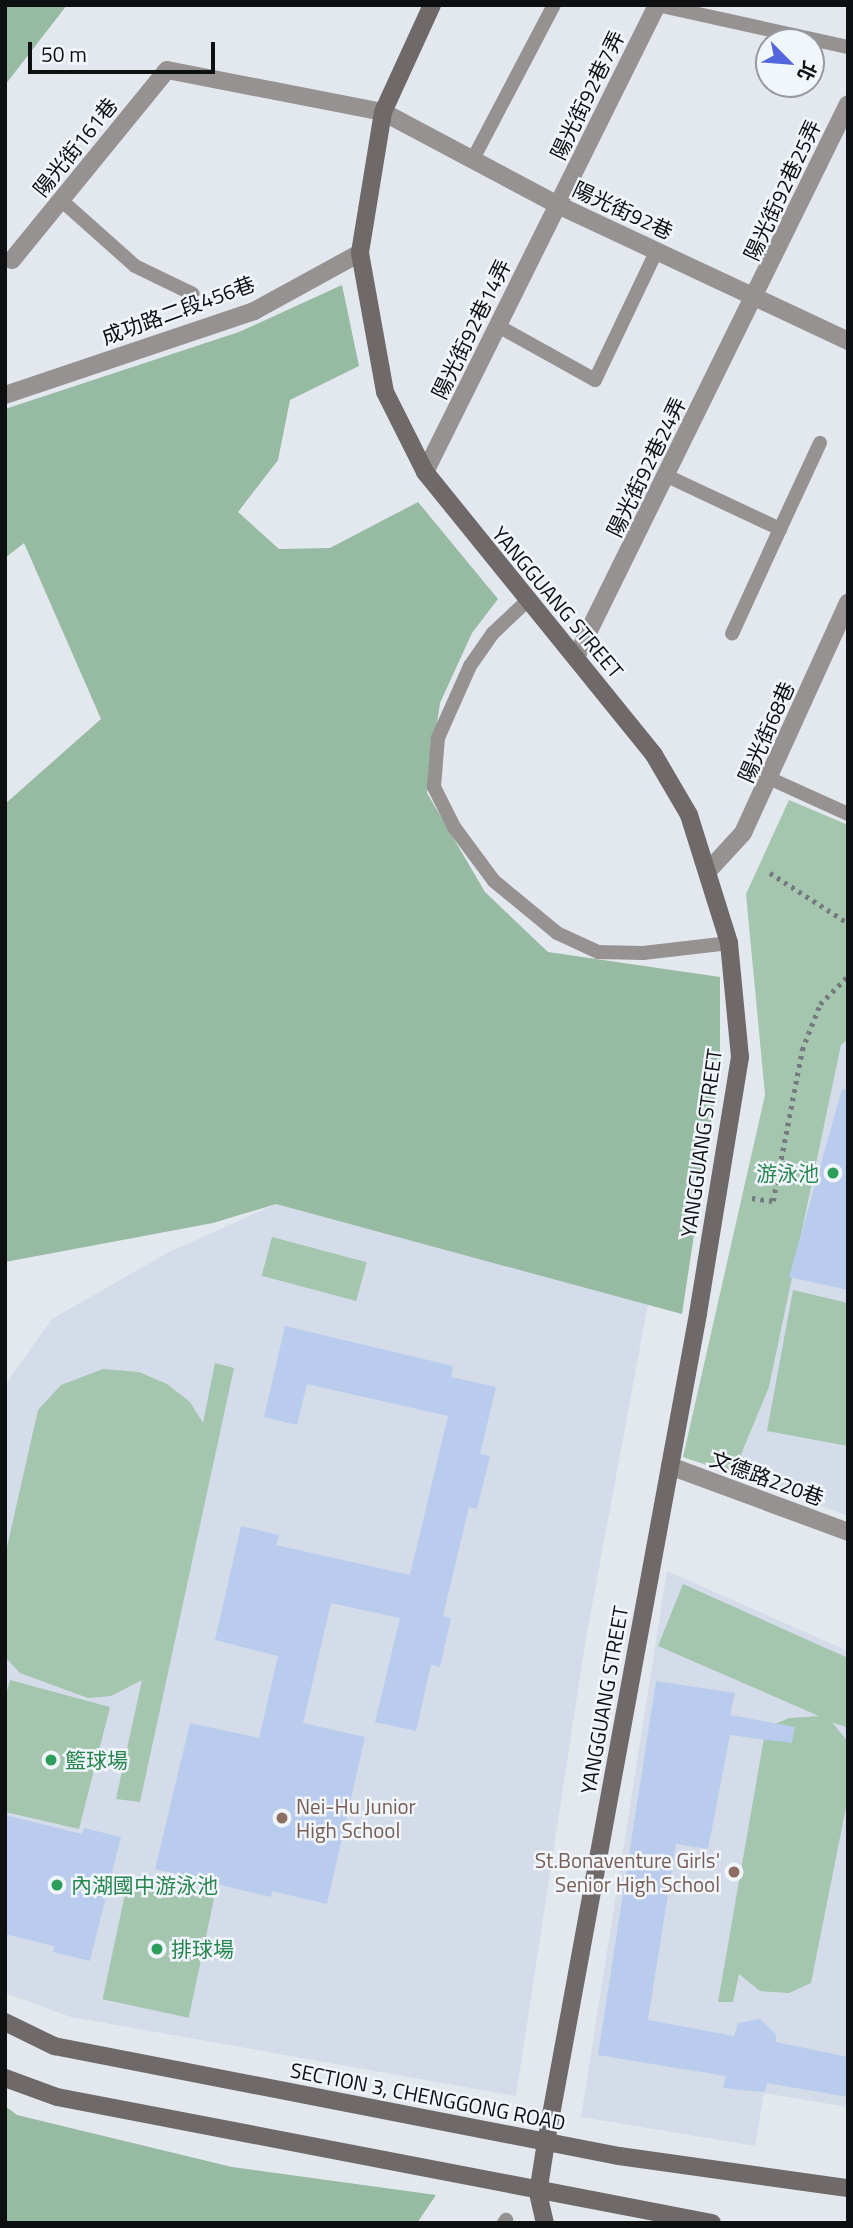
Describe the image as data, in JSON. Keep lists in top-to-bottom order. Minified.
{"streets":{"street":["陽光街92巷7弄","陽光街161巷","陽光街92巷25弄","陽光街92巷","成功路二段456巷","陽光街92巷14弄","陽光街92巷24弄","YANGGUANG STREET","陽光街68巷","文德路220巷","SECTION 3, CHENGGONG ROAD"]},"crossings":[["陽光街92巷7弄","陽光街92巷"],["陽光街92巷7弄","陽光街92巷14弄"],["陽光街161巷","陽光街92巷"],["陽光街161巷","YANGGUANG STREET"],["陽光街92巷25弄","陽光街92巷"],["陽光街92巷25弄","陽光街92巷24弄"],["陽光街92巷","陽光街92巷14弄"],["陽光街92巷","陽光街92巷24弄"],["陽光街92巷","YANGGUANG STREET"],["成功路二段456巷","YANGGUANG STREET"],["陽光街92巷14弄","YANGGUANG STREET"],["陽光街92巷24弄","YANGGUANG STREET"],["YANGGUANG STREET","陽光街68巷"],["YANGGUANG STREET","文德路220巷"],["YANGGUANG STREET","SECTION 3, CHENGGONG ROAD"]],"places":["游泳池","籃球場","Nei-Hu Junior High School","St.Bonaventure Girls' Senior High School","內湖國中游泳池","排球場"],"scale_bar":"50 m","north":"bottom right"}
